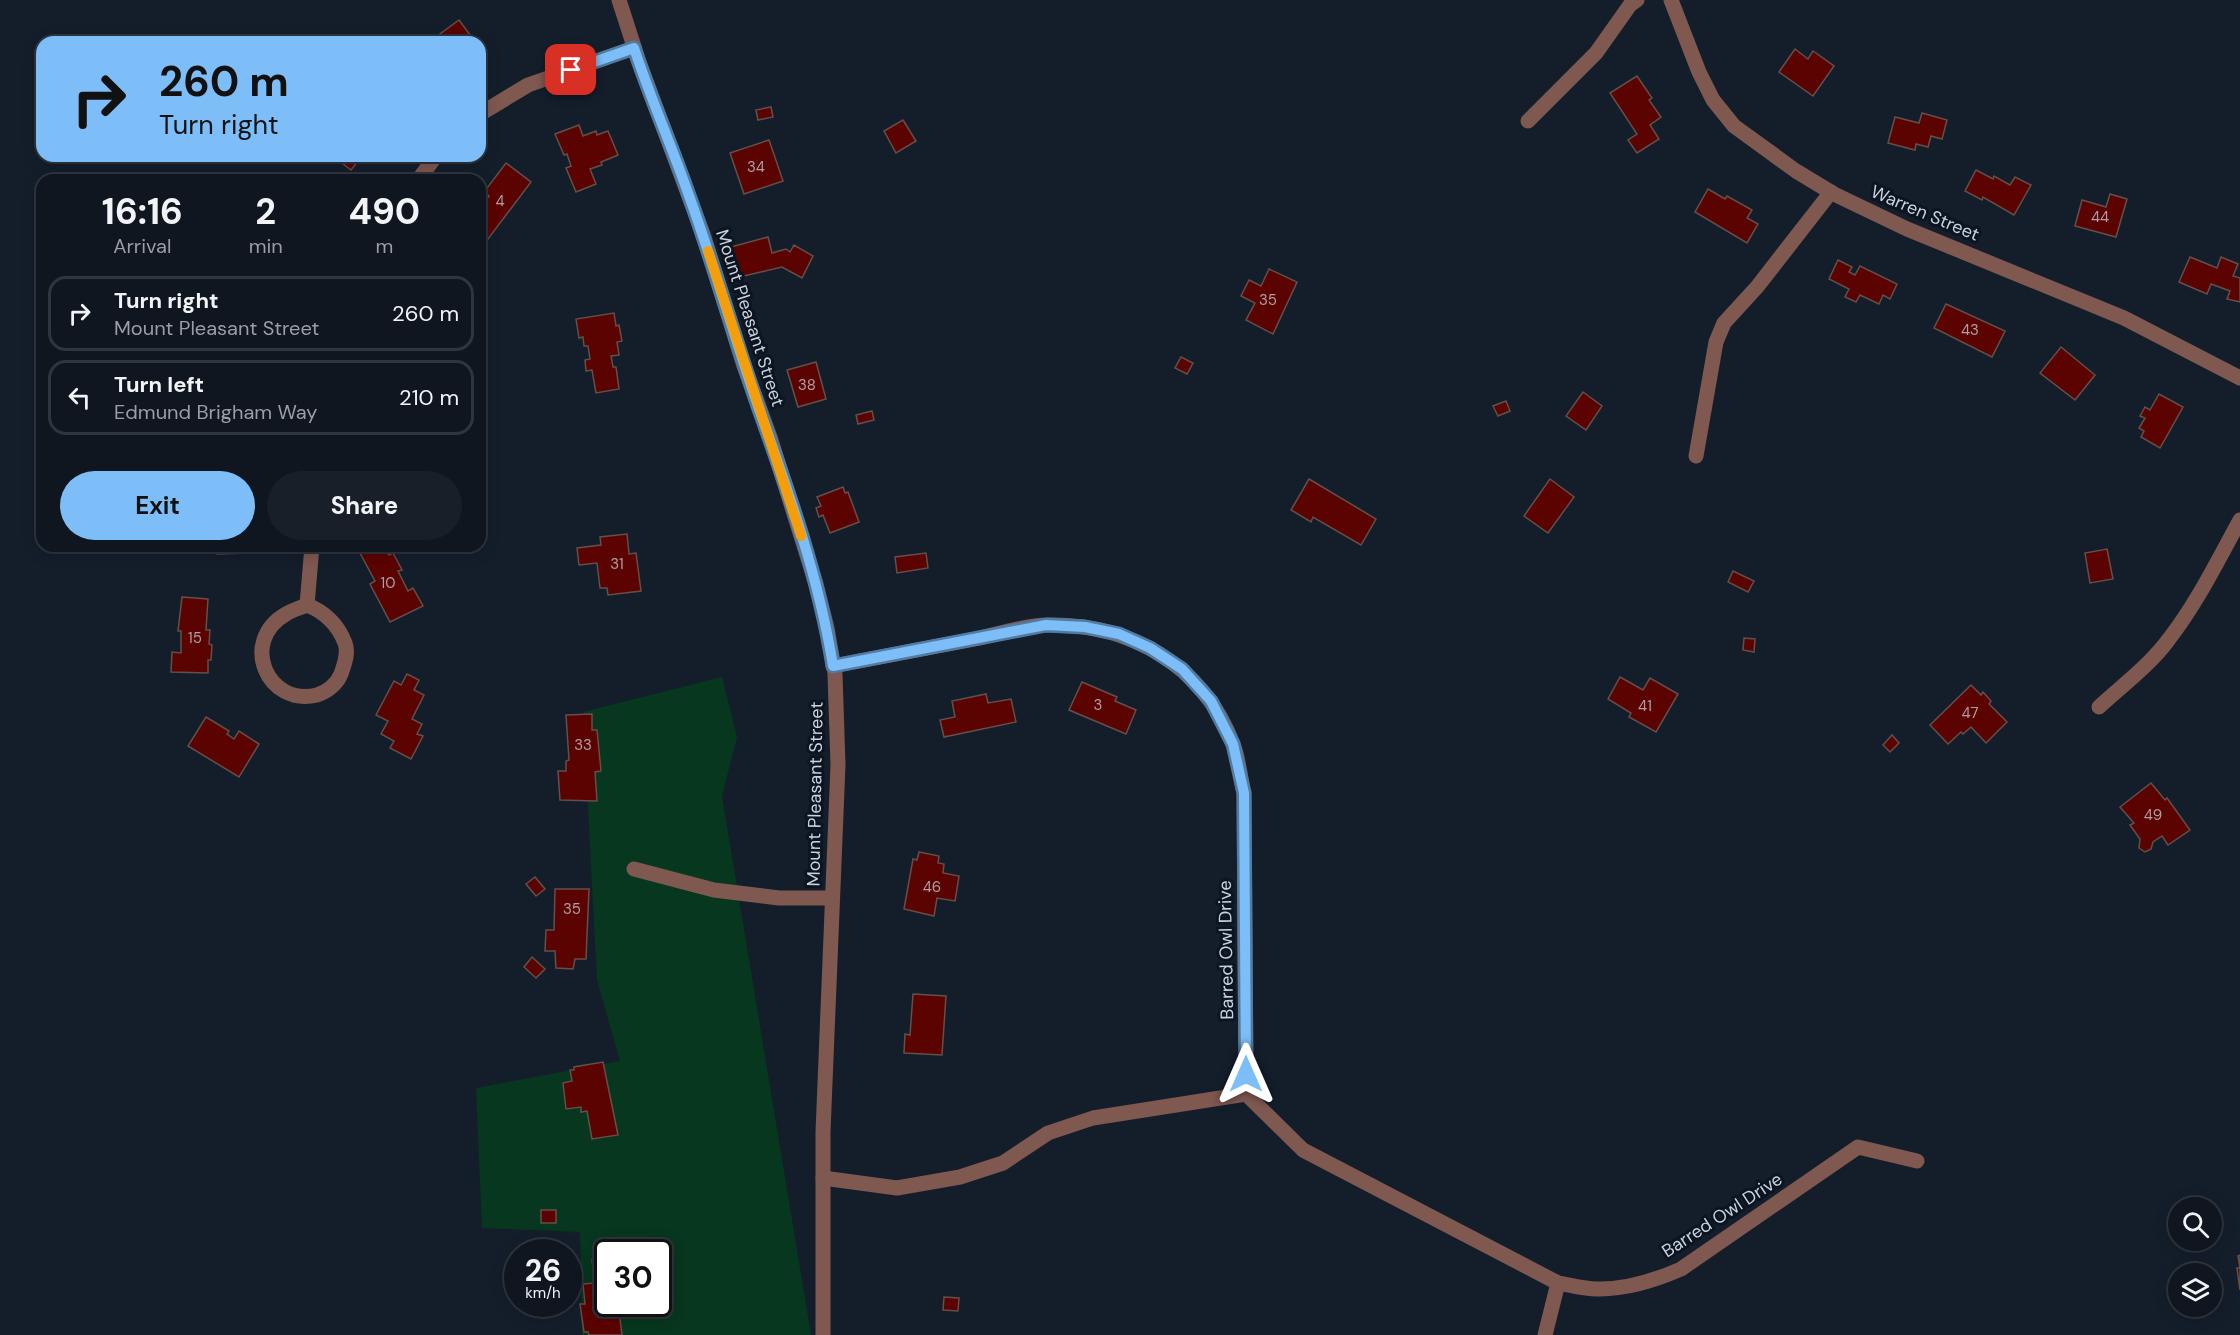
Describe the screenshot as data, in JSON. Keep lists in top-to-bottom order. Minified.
{"streets":{"street":["Warren Street","Mount Pleasant Street","Barred Owl Drive"]},"crossings":[["Mount Pleasant Street","Barred Owl Drive"]],"house_numbers":["34","4","44","35","43","38","31","10","15","3","41","47","33","49","46","35"],"page":{"turn":["260 m","Turn right"],"eta":["16:16","Arrival","2","min","490","m"],"list":[{"name":"Turn right","note":"Mount Pleasant Street","value":"260 m"},{"name":"Turn left","note":"Edmund Brigham Way","value":"210 m"}],"buttons":["Exit","Share"],"speed":"26 km/h","limit":"30"}}
